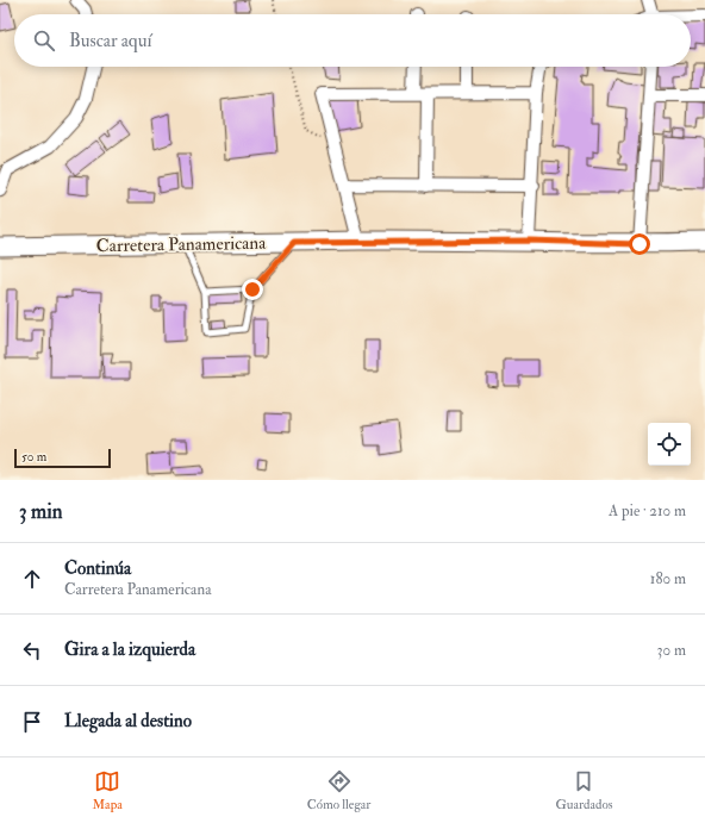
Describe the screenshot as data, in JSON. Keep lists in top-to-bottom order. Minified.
{"streets":{"main road":["Carretera Panamericana"]},"scale_bar":"50 m","page":{"search":"Buscar aquí","scale":"50 m","heading":["3 min","A pie · 210 m"],"list":[["Continúa","Carretera Panamericana","180 m"],["Gira a la izquierda","30 m"],"Llegada al destino"],"nav":["Mapa","Cómo llegar","Guardados"]}}
